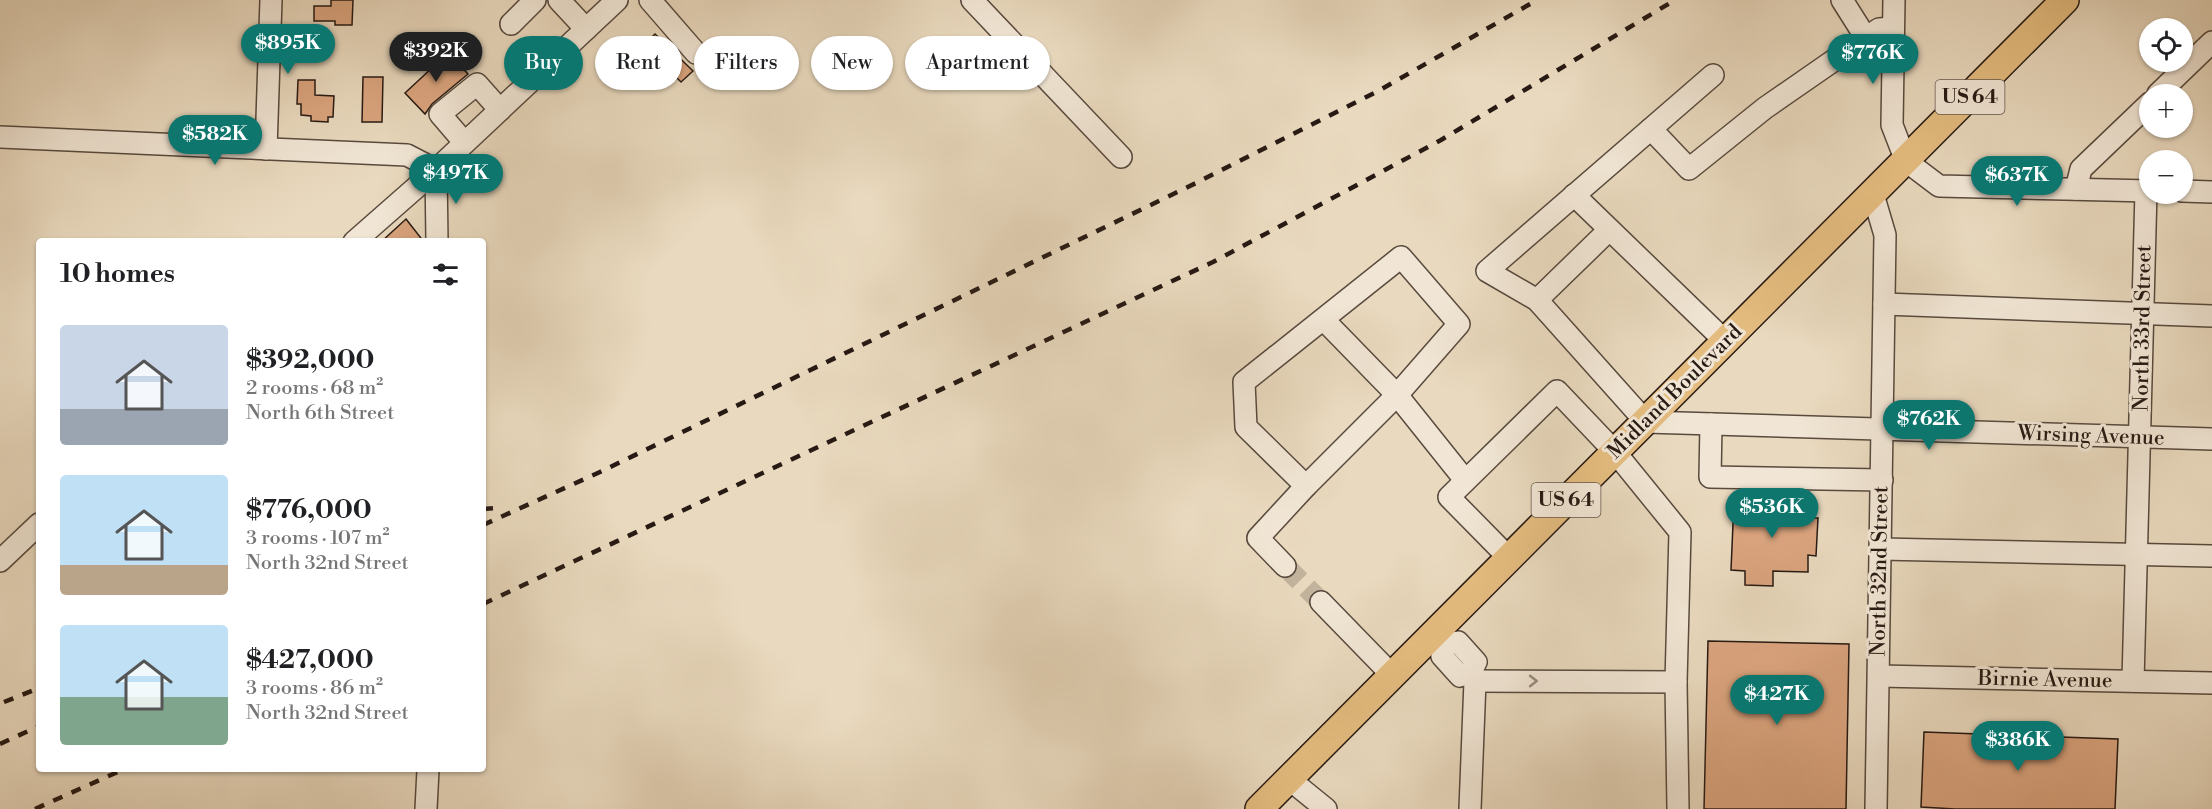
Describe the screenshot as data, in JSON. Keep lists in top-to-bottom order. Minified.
{"streets":{"main road":["US 64","Midland Boulevard"],"street":["North 33rd Street","Wirsing Avenue","North 32nd Street","Birnie Avenue"]},"crossings":[["North 33rd Street","Wirsing Avenue"],["North 33rd Street","Birnie Avenue"],["Midland Boulevard","Wirsing Avenue"],["Midland Boulevard","North 32nd Street"],["Wirsing Avenue","North 32nd Street"],["North 32nd Street","Birnie Avenue"]],"page":{"map_buttons":["+","−"],"price":["$895K","$392K","$776K","$582K","$497K","$637K","$762K","$536K","$427K","$386K"],"chip":["Buy","Rent","Filters","New","Apartment"],"heading":"10 homes","list":[{"name":"$392,000","note":"2 rooms · 68 m² · North 6th Street"},{"name":"$776,000","note":"3 rooms · 107 m² · North 32nd Street"},{"name":"$427,000","note":"3 rooms · 86 m² · North 32nd Street"}]}}
